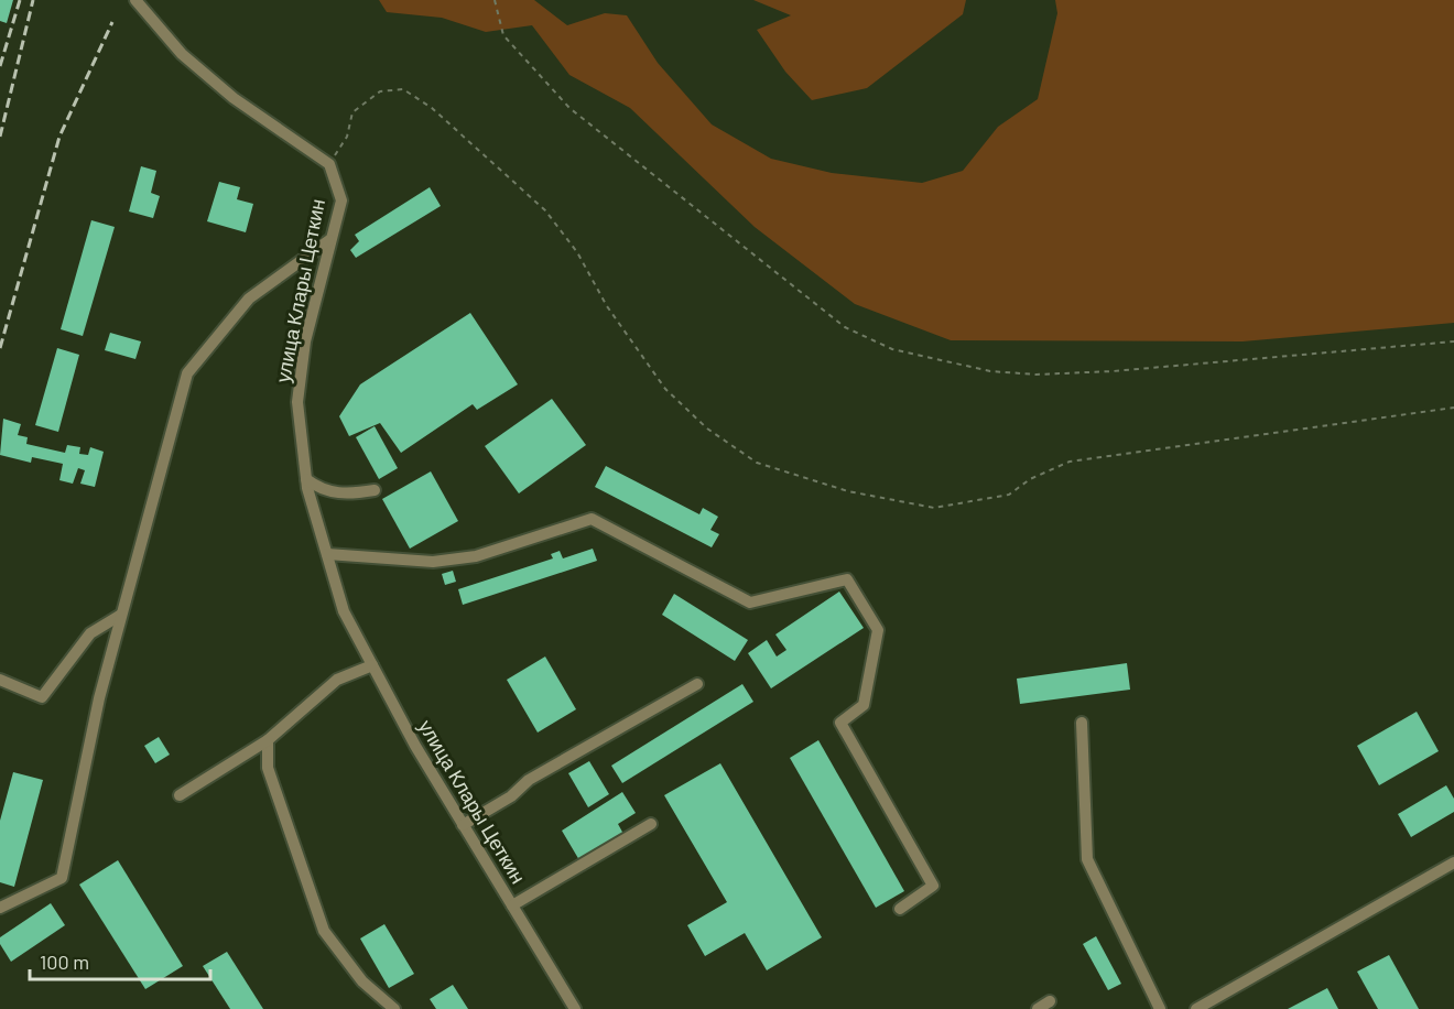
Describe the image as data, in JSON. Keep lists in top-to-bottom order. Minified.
{"streets":{"street":["улица Клары Цеткин"]},"scale_bar":"100 m"}
